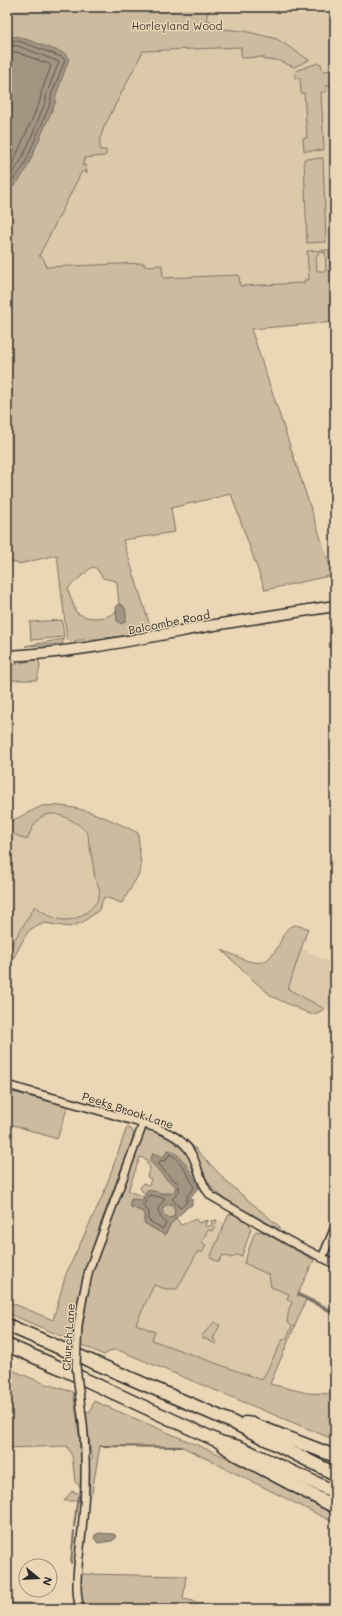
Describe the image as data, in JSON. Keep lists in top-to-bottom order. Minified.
{"streets":{"main road":["Balcombe Road"],"street":["Peeks Brook Lane","Church Lane"]},"crossings":[["Peeks Brook Lane","Church Lane"]],"parks":["Horleyland Wood"],"north":"right"}
